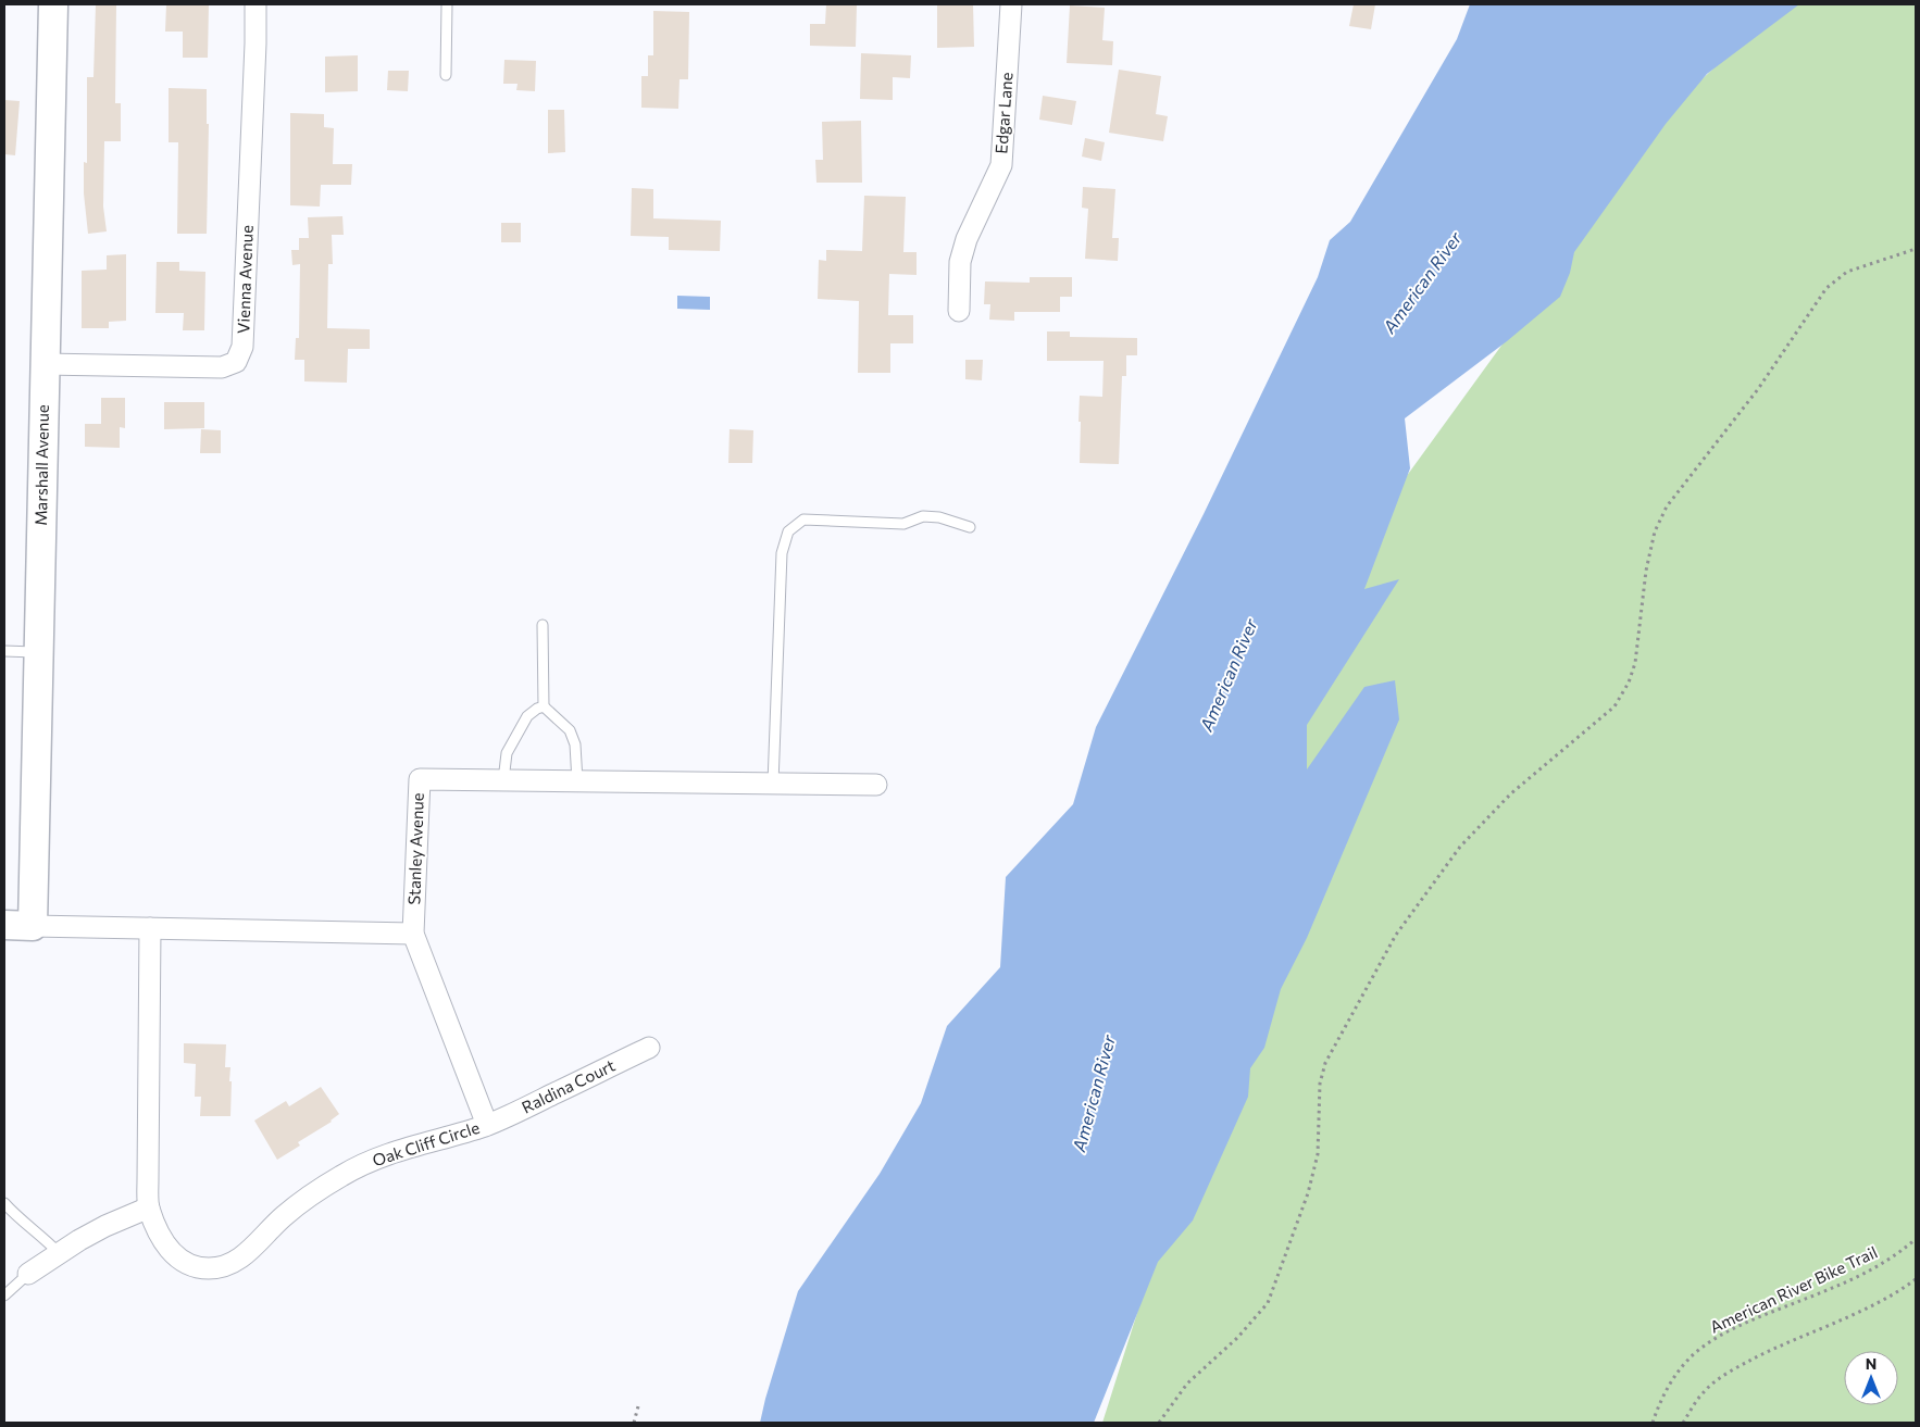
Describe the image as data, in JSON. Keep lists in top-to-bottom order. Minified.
{"streets":{"street":["Edgar Lane","Vienna Avenue","Marshall Avenue","Stanley Avenue","Raldina Court","Oak Cliff Circle"],"path":["American River Bike Trail"]},"crossings":[["Vienna Avenue","Marshall Avenue"],["Stanley Avenue","Oak Cliff Circle"],["Raldina Court","Oak Cliff Circle"]],"water":["American River"],"north":"top"}
